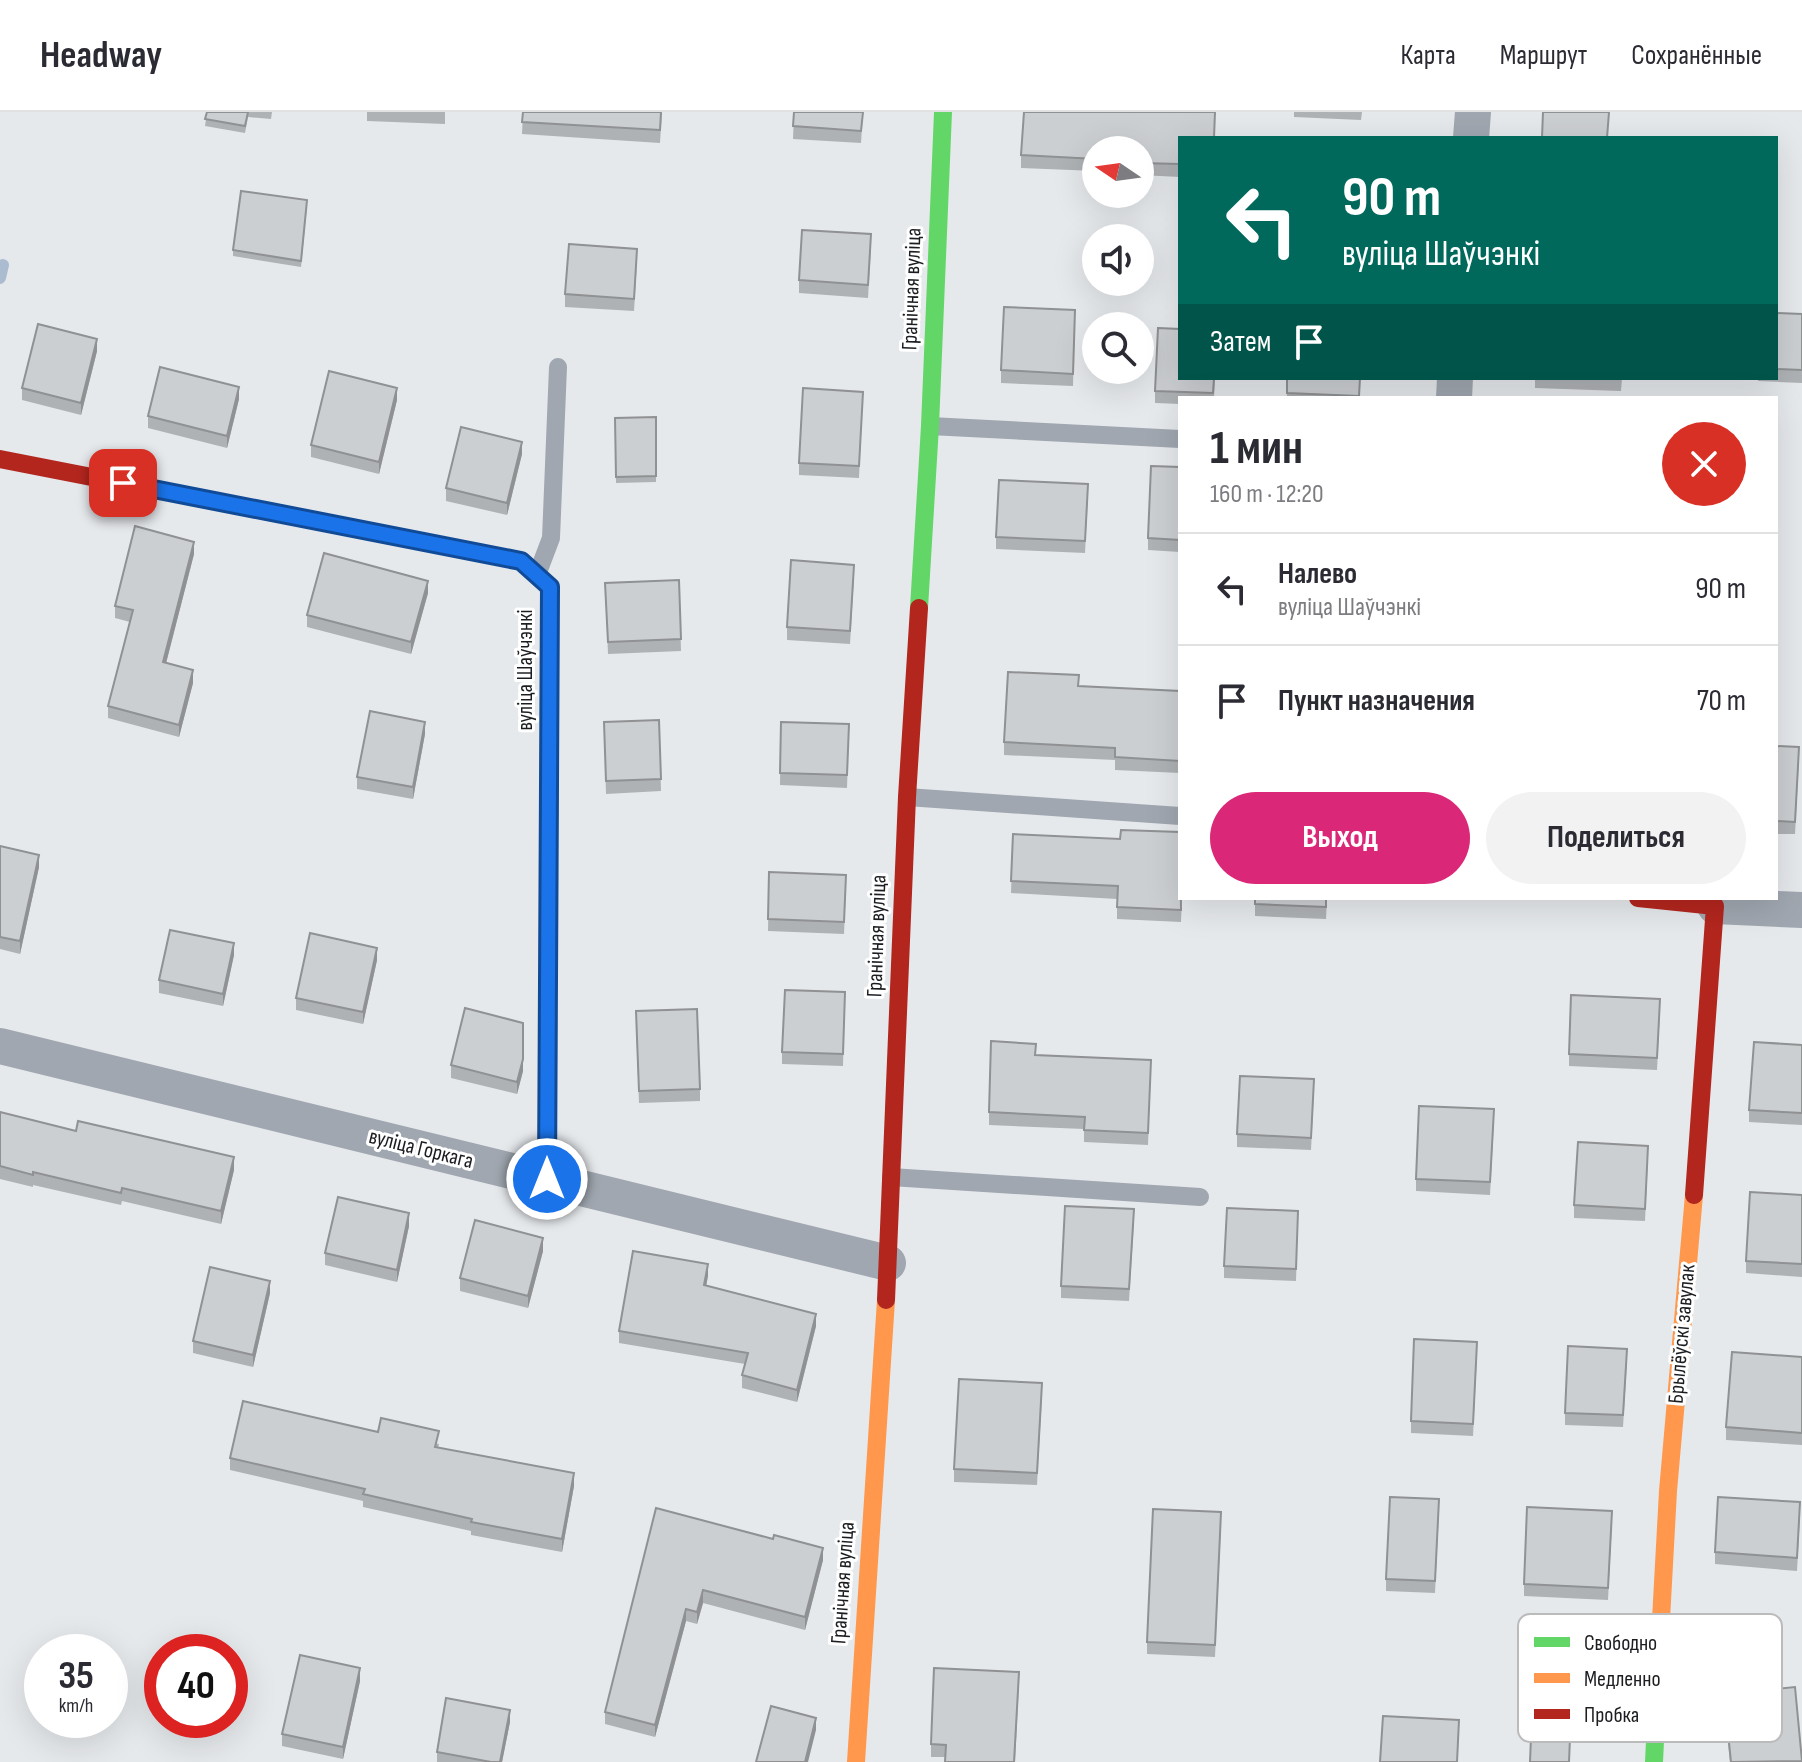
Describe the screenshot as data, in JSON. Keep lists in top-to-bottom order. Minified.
{"streets":{"street":["Гранічная вуліца","вуліца Шаўчэнкі","вуліца Горкага","Брылёўскі завулак"]},"crossings":[["Гранічная вуліца","вуліца Горкага"],["вуліца Шаўчэнкі","вуліца Горкага"]],"legend":["Свободно","Медленно","Пробка"],"north":"left","page":{"header":"Headway","nav":["Карта","Маршрут","Сохранённые"],"turn":["90 m","вуліца Шаўчэнкі"],"then":"Затем","heading":["1 мин","160 m · 12:20"],"list":[{"name":"Налево","note":"вуліца Шаўчэнкі","value":"90 m"},{"name":"Пункт назначения","value":"70 m"}],"buttons":["Выход","Поделиться"],"speed":"35 km/h","limit":"40"}}
